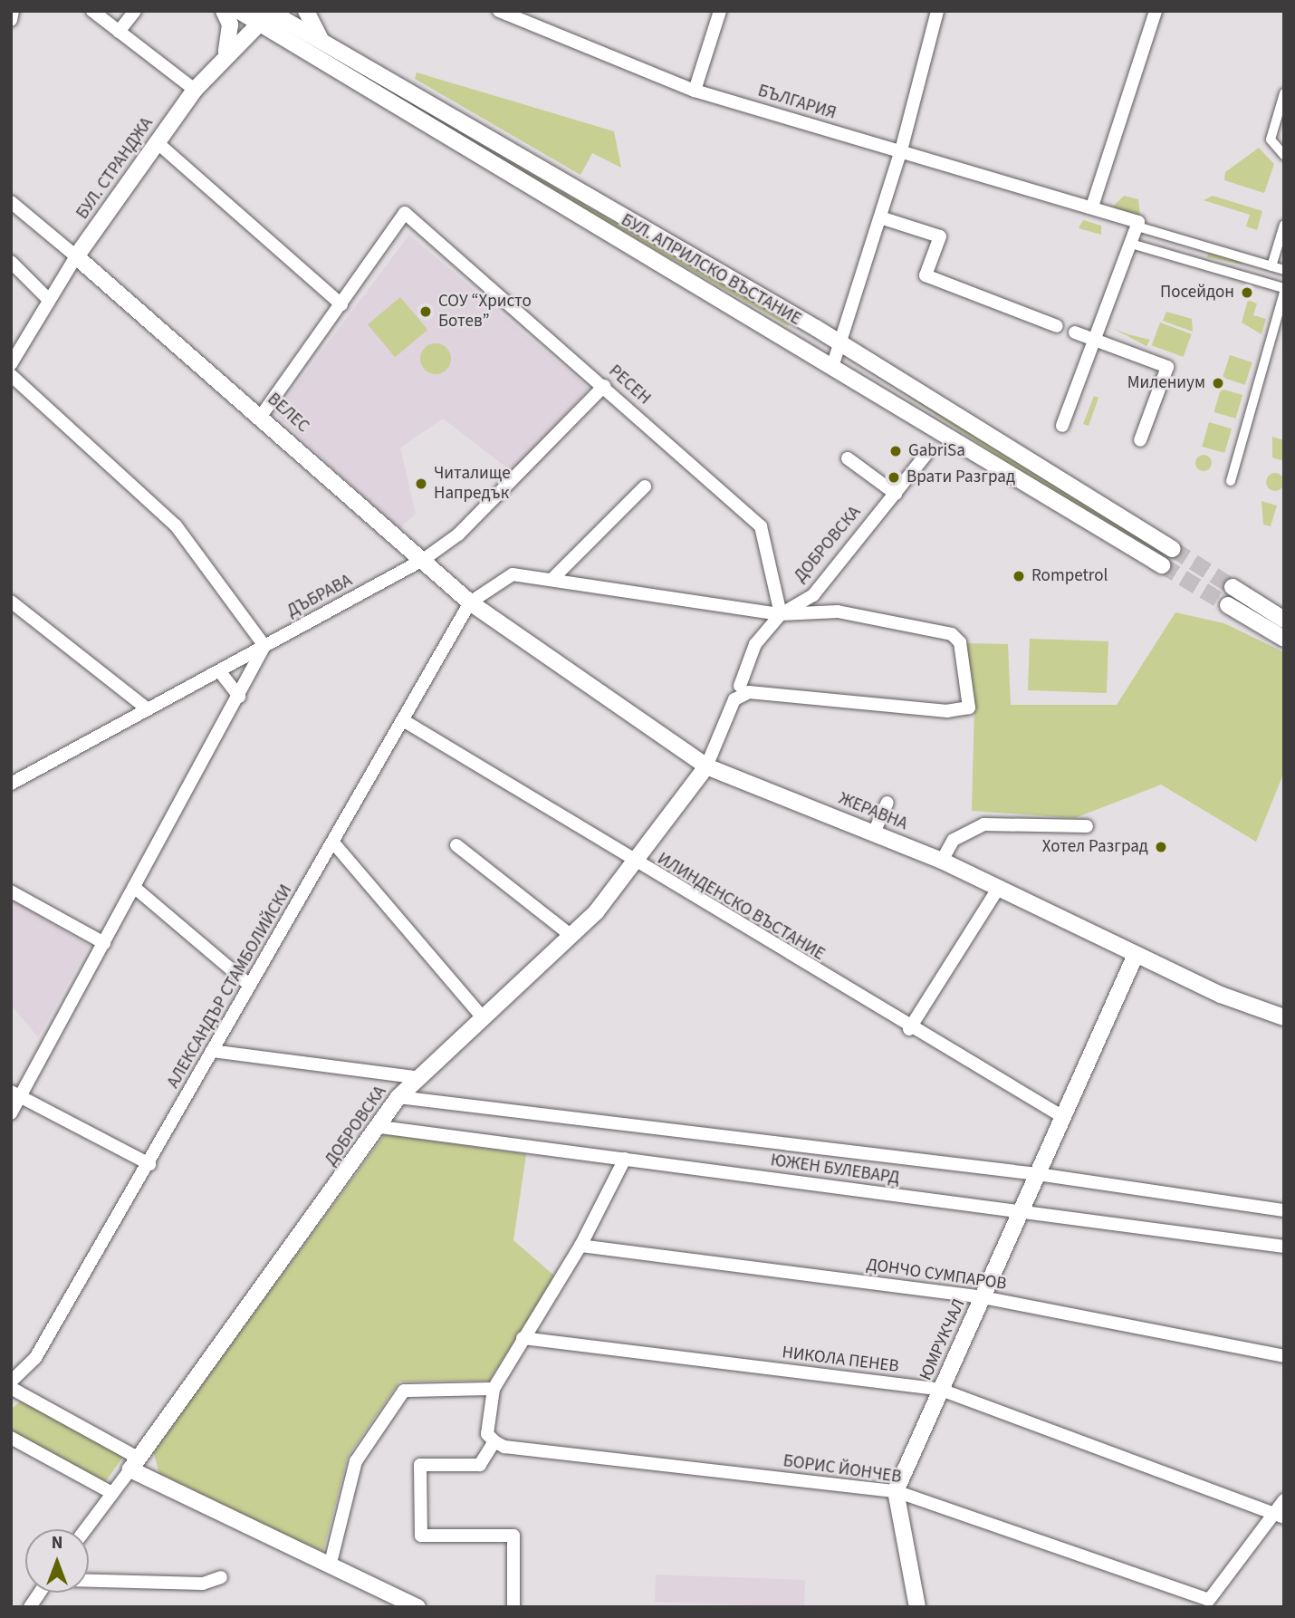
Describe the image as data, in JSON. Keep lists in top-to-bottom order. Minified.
{"streets":{"street":["БЪЛГАРИЯ","БУЛ. СТРАНДЖА","БУЛ. АПРИЛСКО ВЪСТАНИЕ","РЕСЕН","ВЕЛЕС","ДОБРОВСКА","ДЪБРАВА","ЖЕРАВНА","ИЛИНДЕНСКО ВЪСТАНИЕ","АЛЕКСАНДЪР СТАМБОЛИЙСКИ","ЮЖЕН БУЛЕВАРД","ДОНЧО СУМПАРОВ","ЮМРУКЧАЛ","НИКОЛА ПЕНЕВ","БОРИС ЙОНЧЕВ"]},"crossings":[["БУЛ. СТРАНДЖА","БУЛ. АПРИЛСКО ВЪСТАНИЕ"],["БУЛ. СТРАНДЖА","ВЕЛЕС"],["РЕСЕН","ДОБРОВСКА"],["РЕСЕН","ДЪБРАВА"],["ВЕЛЕС","ДЪБРАВА"],["ВЕЛЕС","ЖЕРАВНА"],["ВЕЛЕС","АЛЕКСАНДЪР СТАМБОЛИЙСКИ"],["ДОБРОВСКА","ЖЕРАВНА"],["ДОБРОВСКА","ИЛИНДЕНСКО ВЪСТАНИЕ"],["ДОБРОВСКА","ЮЖЕН БУЛЕВАРД"],["ЖЕРАВНА","АЛЕКСАНДЪР СТАМБОЛИЙСКИ"],["ИЛИНДЕНСКО ВЪСТАНИЕ","АЛЕКСАНДЪР СТАМБОЛИЙСКИ"],["ЮЖЕН БУЛЕВАРД","ЮМРУКЧАЛ"],["ДОНЧО СУМПАРОВ","ЮМРУКЧАЛ"],["ЮМРУКЧАЛ","НИКОЛА ПЕНЕВ"],["ЮМРУКЧАЛ","БОРИС ЙОНЧЕВ"]],"places":["Посейдон","СОУ “Христо Ботев”","Милениум","GabriSa","Врати Разград","Читалище Напредък","Rompetrol","Хотел Разград"],"north":"top"}
